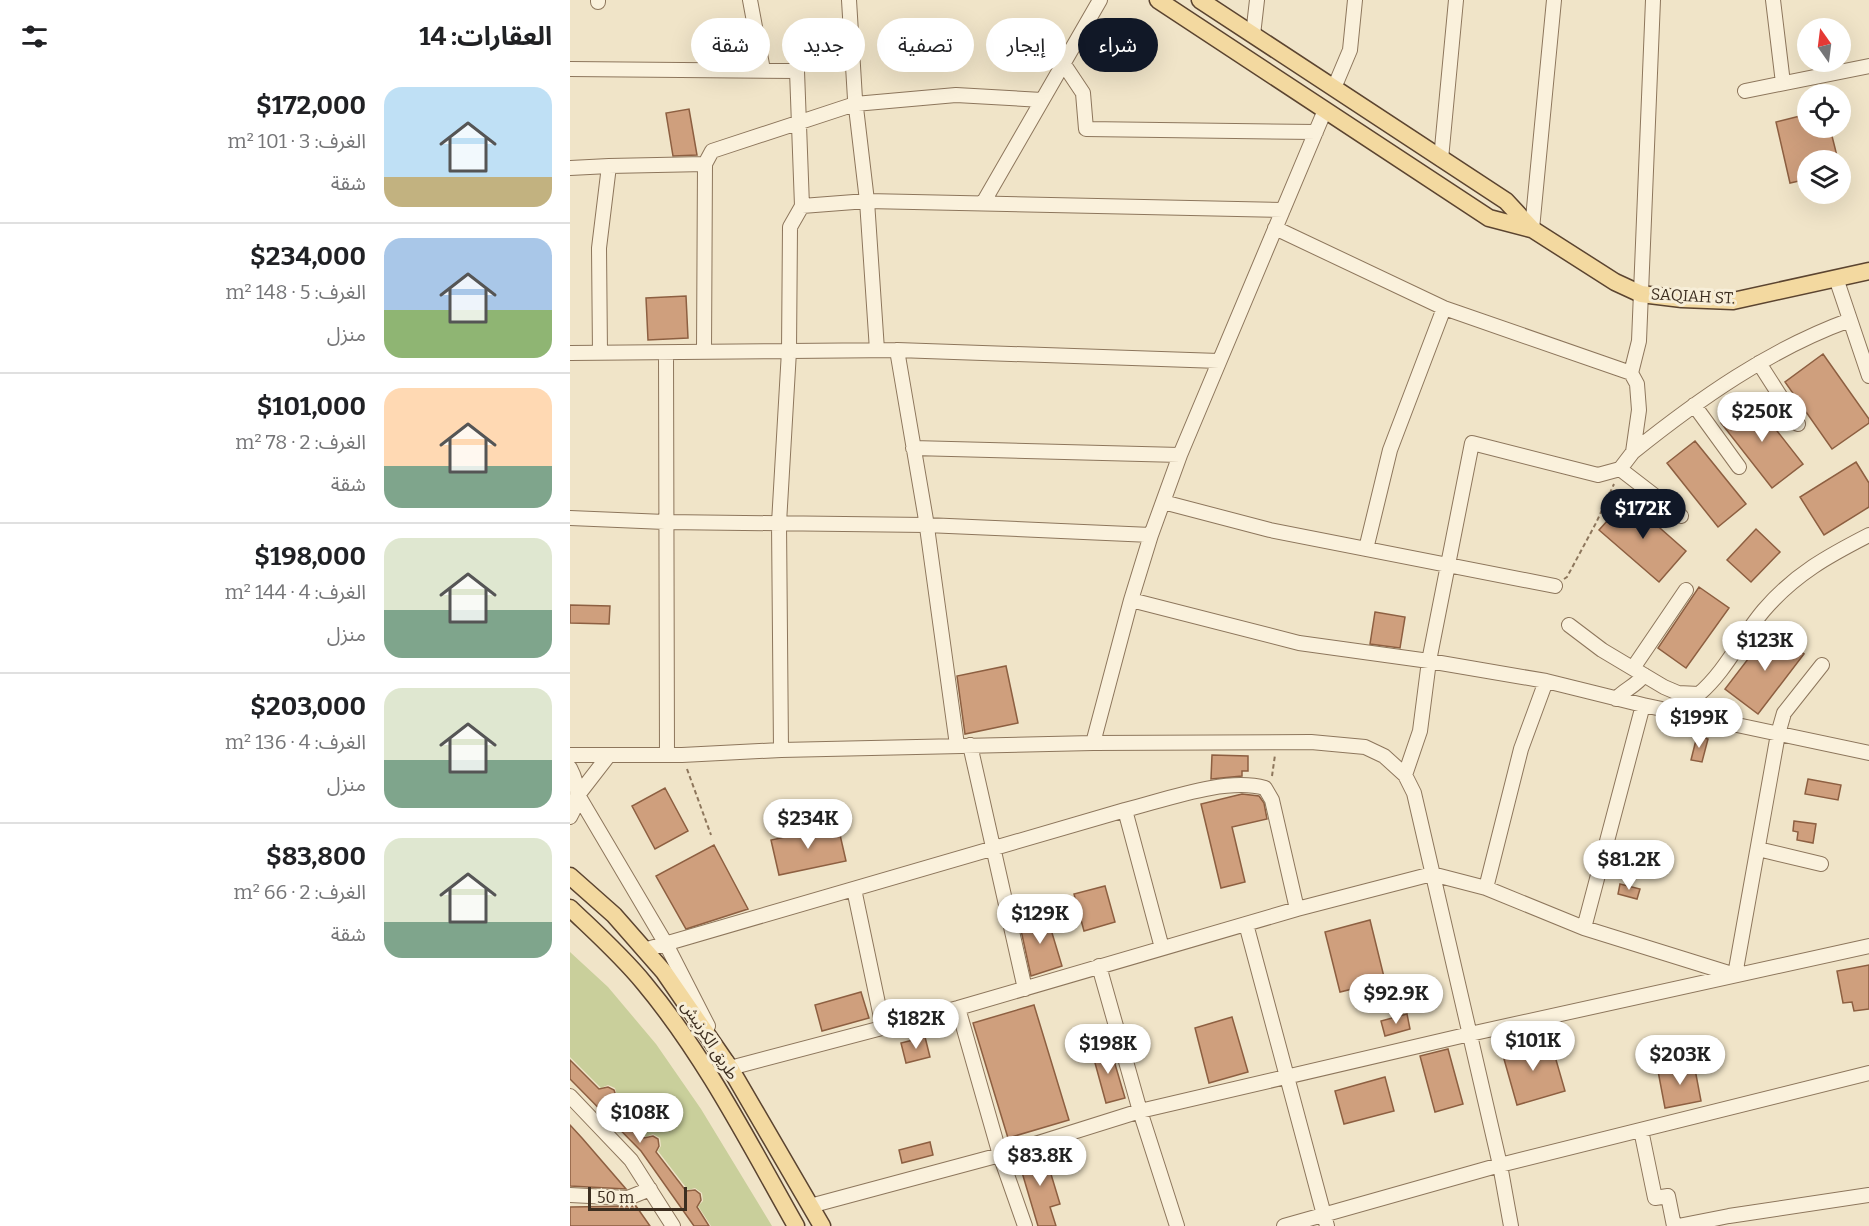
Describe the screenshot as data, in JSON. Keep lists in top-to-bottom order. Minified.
{"streets":{"main road":["SAQIAH ST.","طريق الكرنيش"]},"scale_bar":"50 m","north":"top","page":{"heading":"العقارات: 14","chip":["شراء","إيجار","تصفية","جديد","شقة"],"list":[{"name":"$172,000","note":"الغرف: 3 · 101 m² · شقة"},{"name":"$234,000","note":"الغرف: 5 · 148 m² · منزل"},{"name":"$101,000","note":"الغرف: 2 · 78 m² · شقة"},{"name":"$198,000","note":"الغرف: 4 · 144 m² · منزل"},{"name":"$203,000","note":"الغرف: 4 · 136 m² · منزل"},{"name":"$83,800","note":"الغرف: 2 · 66 m² · شقة"}],"price":["$250K","$172K","$123K","$199K","$234K","$81.2K","$129K","$92.9K","$182K","$101K","$198K","$203K","$108K","$83.8K"],"scale":"50 m"}}
